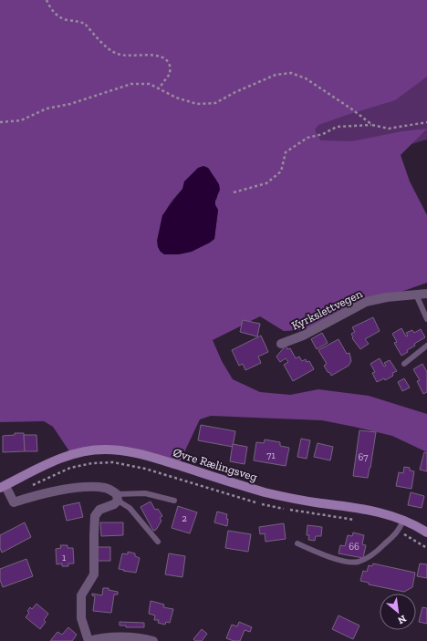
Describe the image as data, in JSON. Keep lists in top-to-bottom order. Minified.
{"streets":{"main road":["Øvre Rælingsveg"],"street":["Kyrkslettvegen"]},"house_numbers":["71","67","2","66","1"],"north":"bottom right"}
